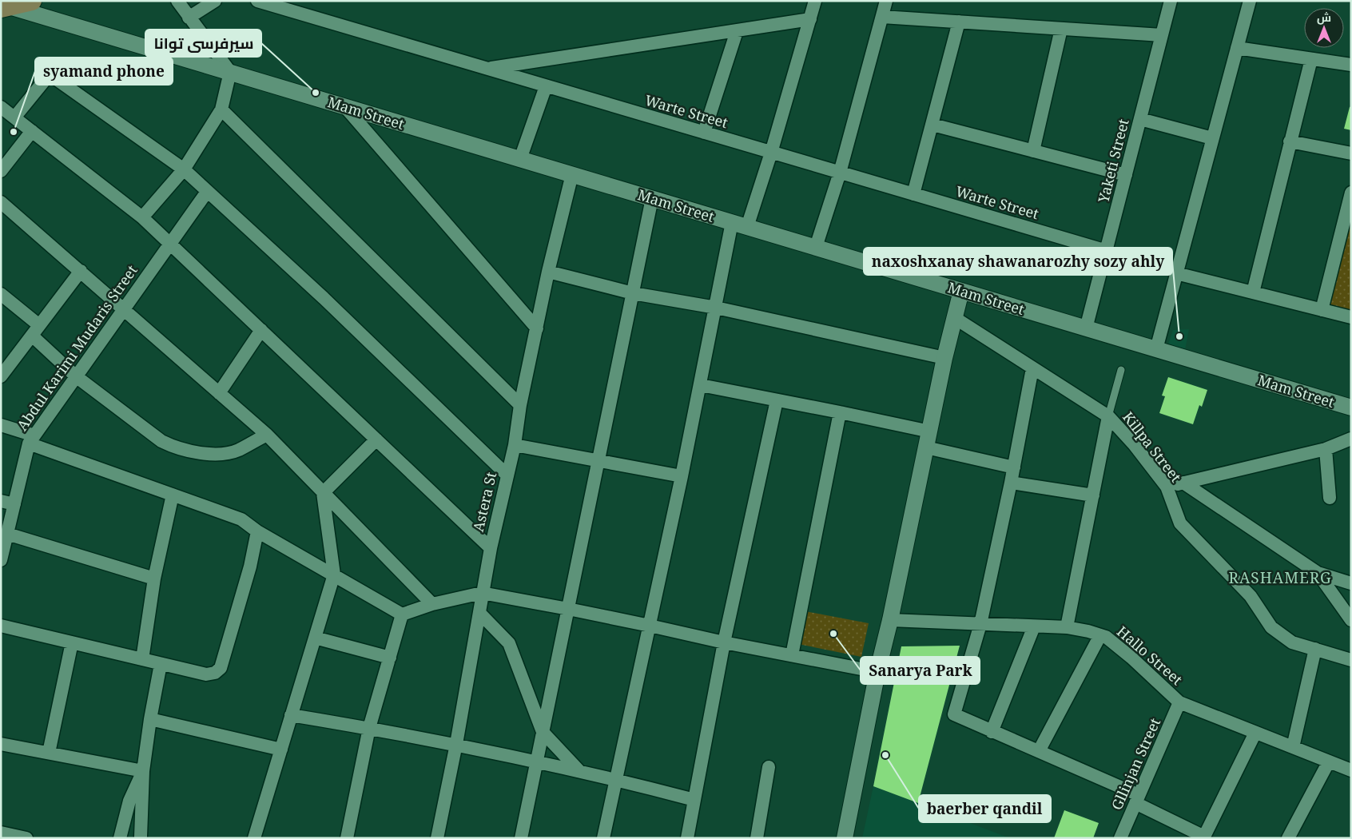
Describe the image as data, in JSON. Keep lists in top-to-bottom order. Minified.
{"streets":{"street":["Warte Street","Mam Street","Yaketi Street","Abdul Karimi Mudaris Street","Killpa Street","Astera St","Hallo Street","Gllinjan Street"]},"crossings":[["Warte Street","Yaketi Street"],["Mam Street","Yaketi Street"],["Mam Street","Astera St"],["Hallo Street","Gllinjan Street"]],"districts":["RASHAMERG"],"places":["سيرفرسى توانا","syamand phone","naxoshxanay shawanarozhy sozy ahly","Sanarya Park","baerber qandil"],"north":"top"}
